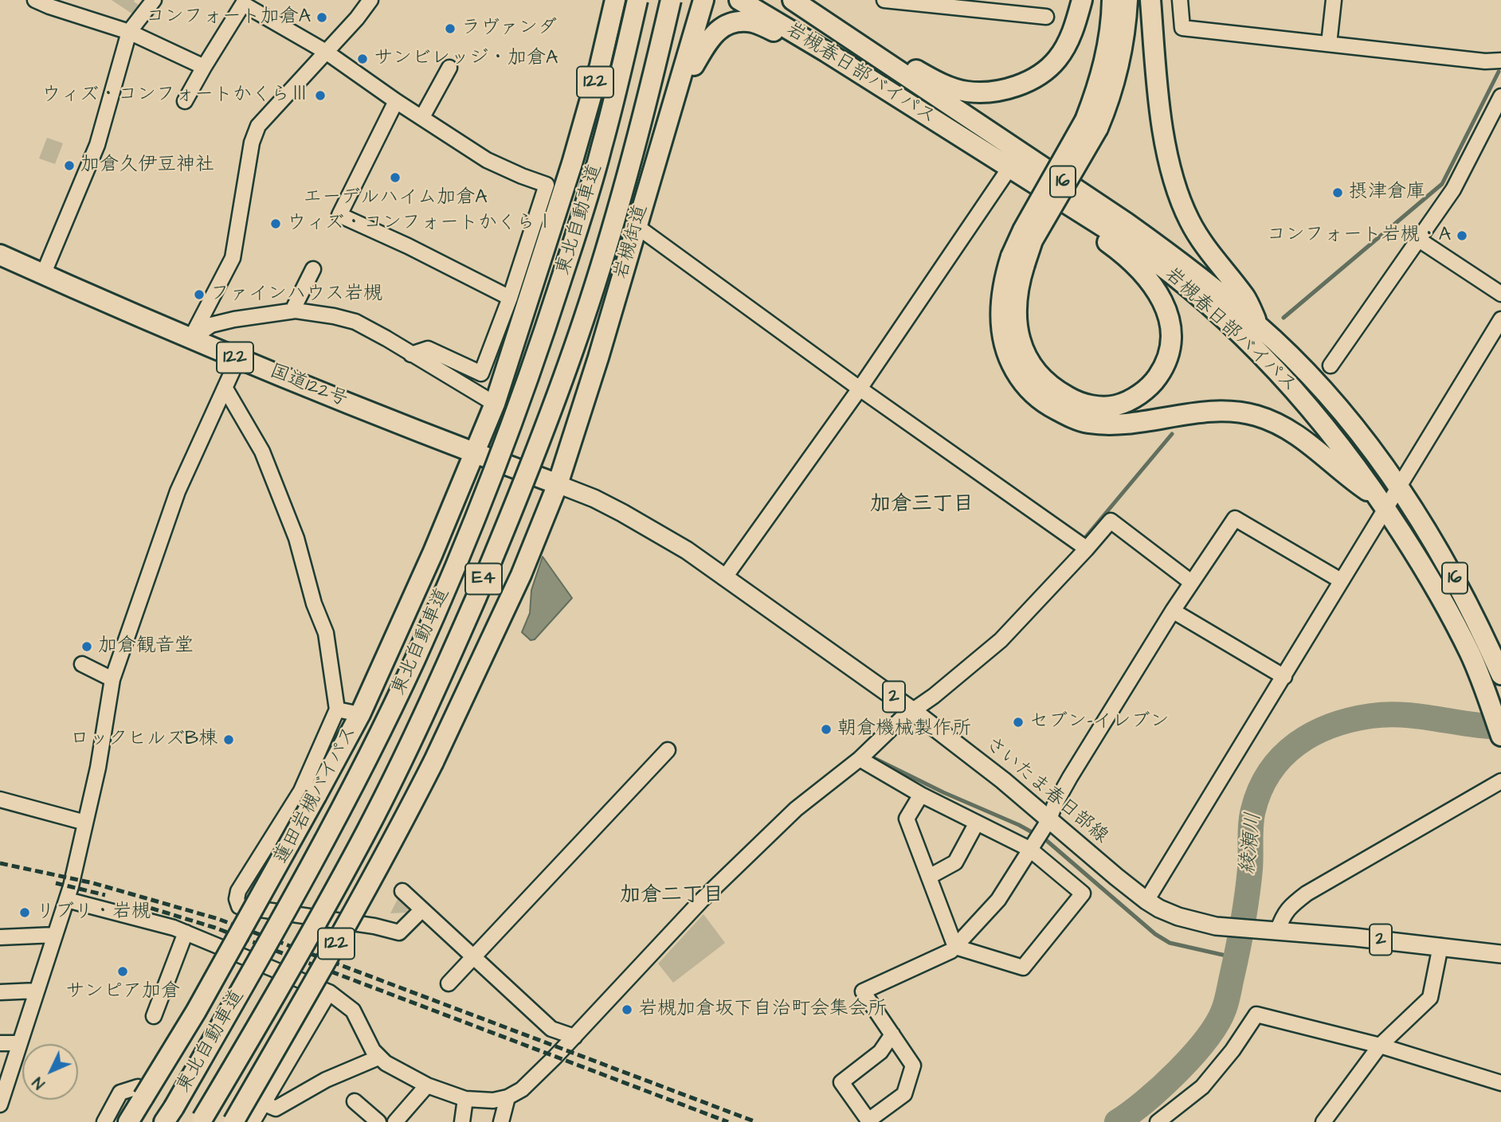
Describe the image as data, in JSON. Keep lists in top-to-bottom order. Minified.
{"streets":{"highway":["岩槻春日部バイパス","122","16","東北自動車道","岩槻街道","国道122号","E4","蓮田岩槻バイパス"],"main road":["2","さいたま春日部線"]},"crossings":[["122","岩槻街道"],["122","国道122号"],["122","さいたま春日部線"],["122","蓮田岩槻バイパス"],["岩槻街道","国道122号"],["岩槻街道","さいたま春日部線"],["国道122号","さいたま春日部線"],["国道122号","蓮田岩槻バイパス"]],"districts":["加倉三丁目","加倉二丁目"],"water":["綾瀬川"],"places":["コンフォート加倉A","ラヴァンダ","サンビレッジ・加倉A","ウィズ・コンフォートかくらⅢ","加倉久伊豆神社","エーデルハイム加倉A","摂津倉庫","ウィズ・コンフォートかくらⅠ","コンフォート岩槻・A","ファインハウス岩槻","加倉観音堂","セブン-イレブン","朝倉機械製作所","ロックヒルズB棟","リブリ・岩槻","サンピア加倉","岩槻加倉坂下自治町会集会所"],"north":"bottom left"}
